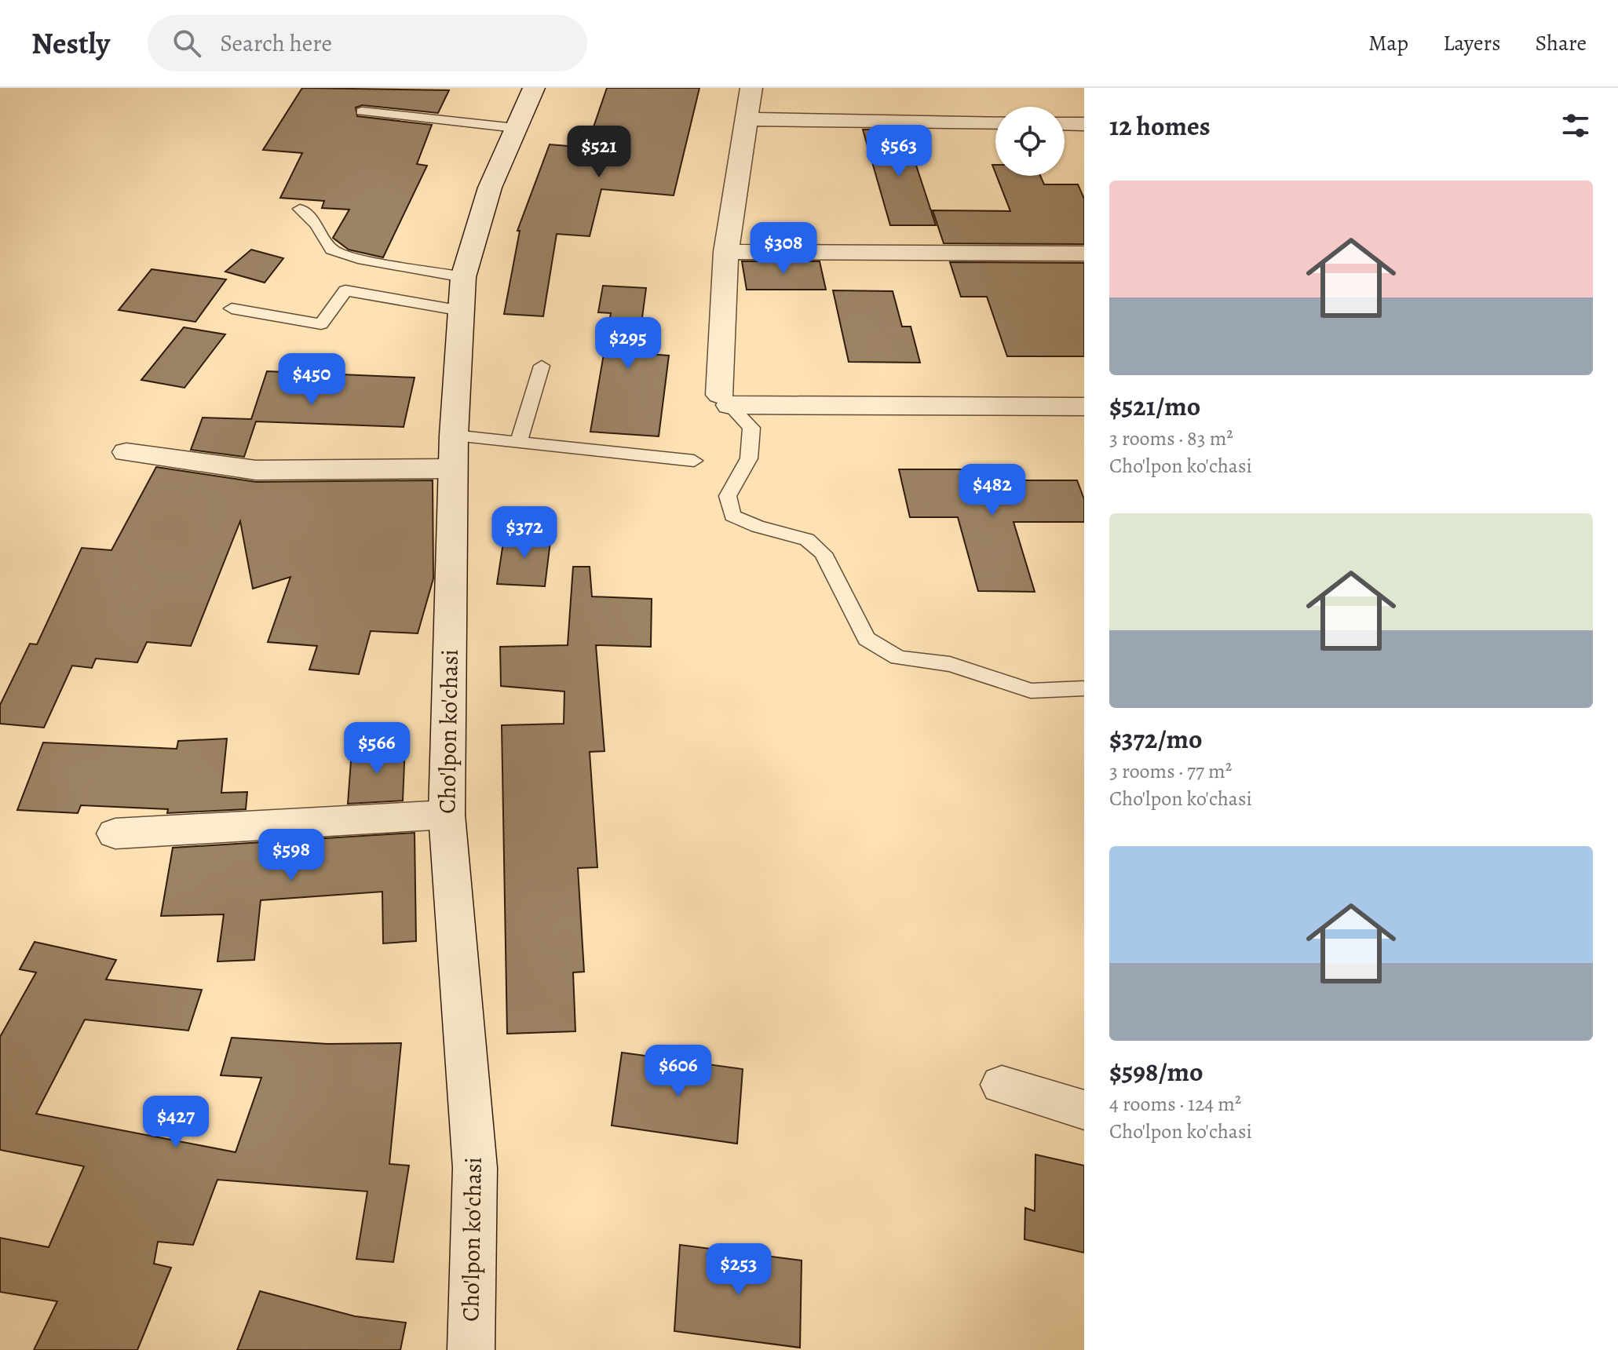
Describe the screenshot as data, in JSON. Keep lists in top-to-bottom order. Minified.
{"streets":{"street":["Cho'lpon ko'chasi"]},"page":{"header":"Nestly","search":"Search here","nav":["Map","Layers","Share"],"heading":"12 homes","price":["$563","$521","$308","$295","$450","$482","$372","$566","$598","$606","$427","$253"],"list":[{"name":"$521/mo","note":"3 rooms · 83 m² · Cho'lpon ko'chasi"},{"name":"$372/mo","note":"3 rooms · 77 m² · Cho'lpon ko'chasi"},{"name":"$598/mo","note":"4 rooms · 124 m² · Cho'lpon ko'chasi"}]}}
